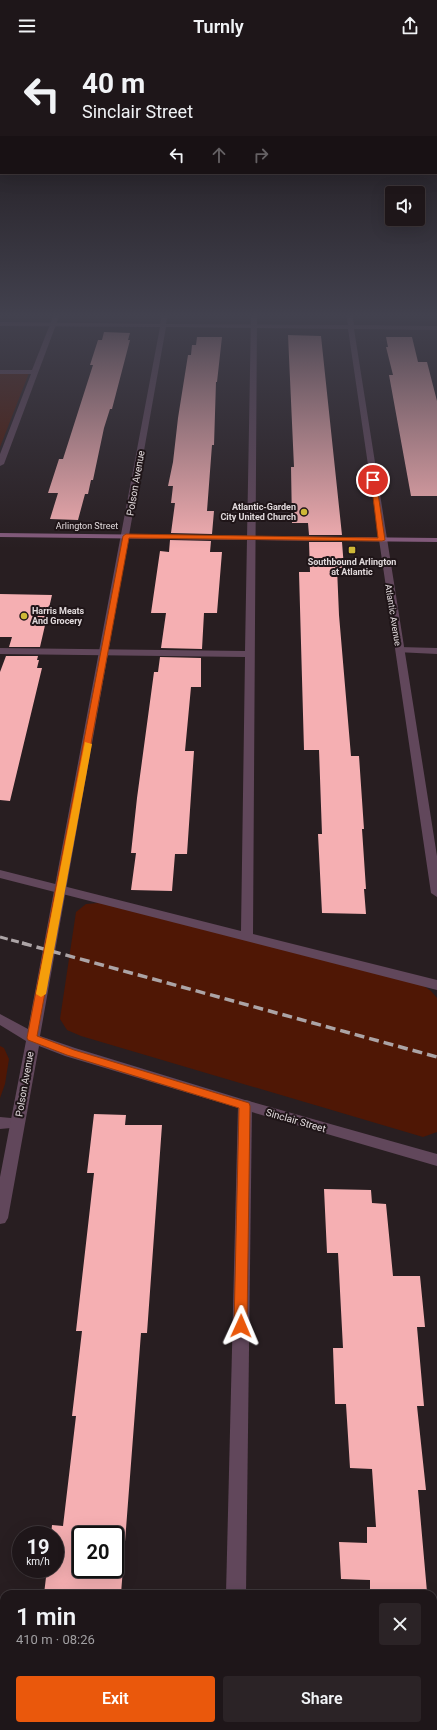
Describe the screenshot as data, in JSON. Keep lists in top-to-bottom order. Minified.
{"streets":{"main road":["Arlington Street"],"street":["Polson Avenue","Atlantic Avenue","Sinclair Street"]},"crossings":[["Polson Avenue","Arlington Street"],["Polson Avenue","Sinclair Street"],["Arlington Street","Atlantic Avenue"]],"places":{"other":["Atlantic-Garden City United Church","Harris Meats And Grocery"],"transit":["Southbound Arlington at Atlantic"]},"page":{"header":"Turnly","turn":["40 m","Sinclair Street"],"speed":"19 km/h","limit":"20","heading":["1 min","410 m · 08:26"],"buttons":["Exit","Share"]}}
